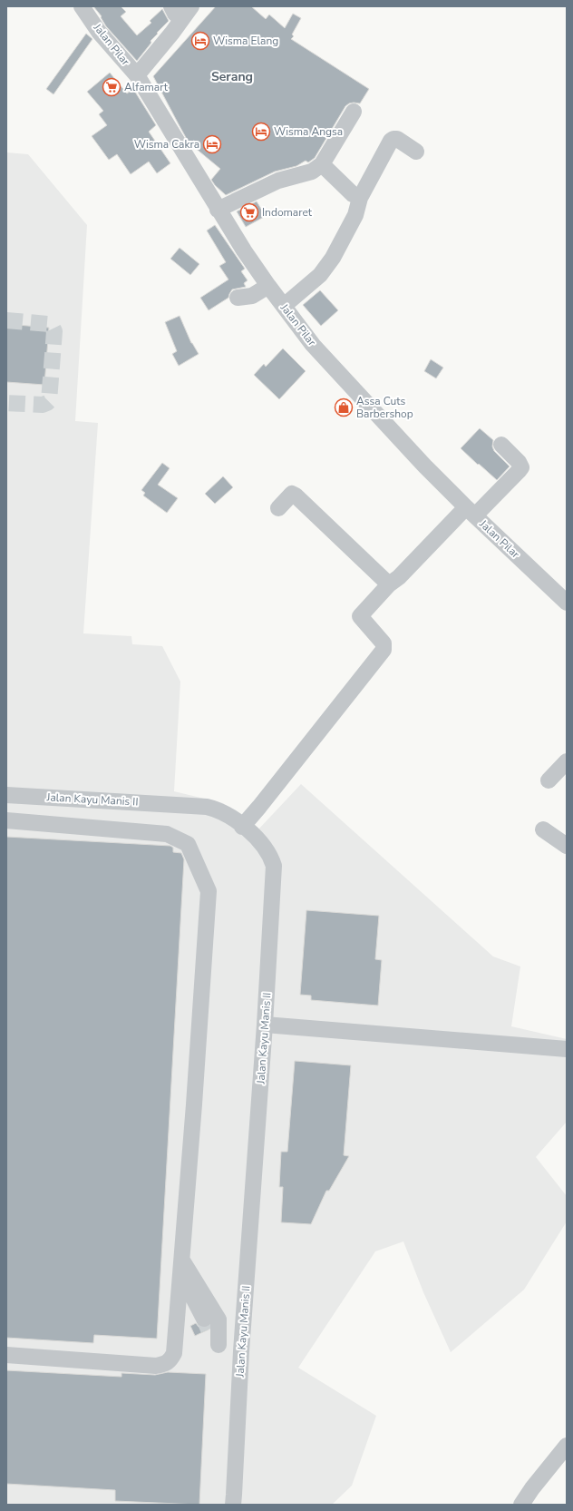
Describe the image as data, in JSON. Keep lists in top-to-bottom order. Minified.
{"streets":{"street":["Jalan Pilar","Jalan Kayu Manis II"]},"districts":["Serang"],"places":{"hotel":["Wisma Elang","Wisma Angsa","Wisma Cakra"],"supermarket":["Alfamart","Indomaret"],"shop":["Assa Cuts Barbershop"]}}
